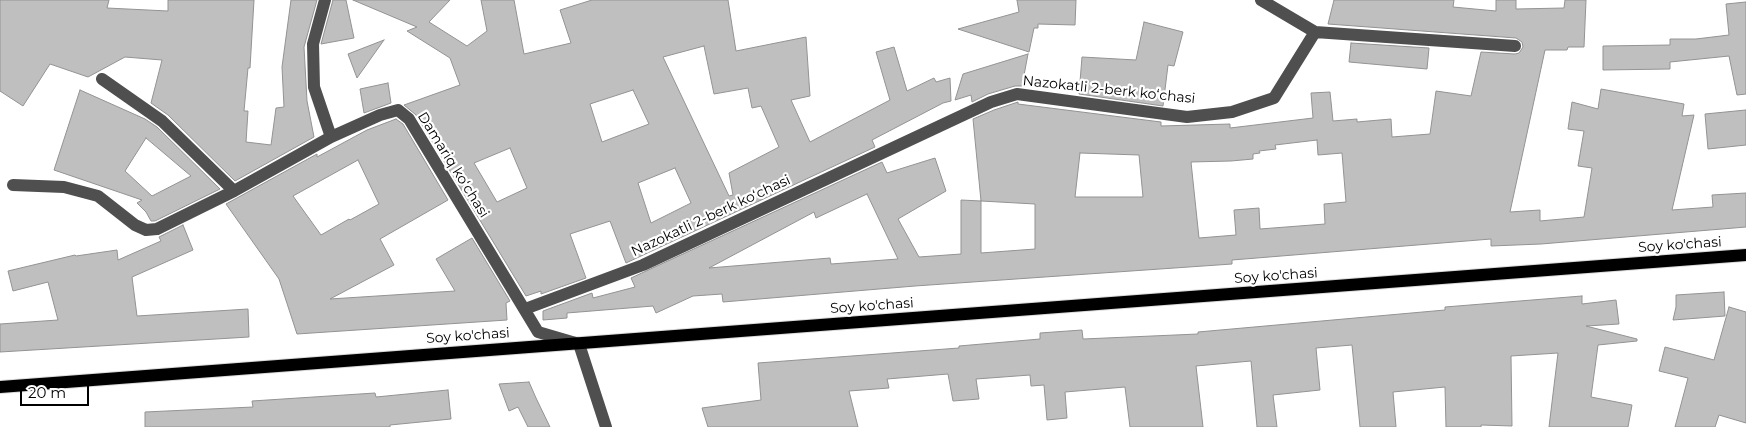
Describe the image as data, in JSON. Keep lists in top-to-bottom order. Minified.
{"streets":{"main road":["Soy ko'chasi"],"street":["Nazokatli 2-berk koʻchasi","Damariq koʻchasi"]},"crossings":[["Nazokatli 2-berk koʻchasi","Damariq koʻchasi"],["Damariq koʻchasi","Soy ko'chasi"]],"scale_bar":"20 m"}
